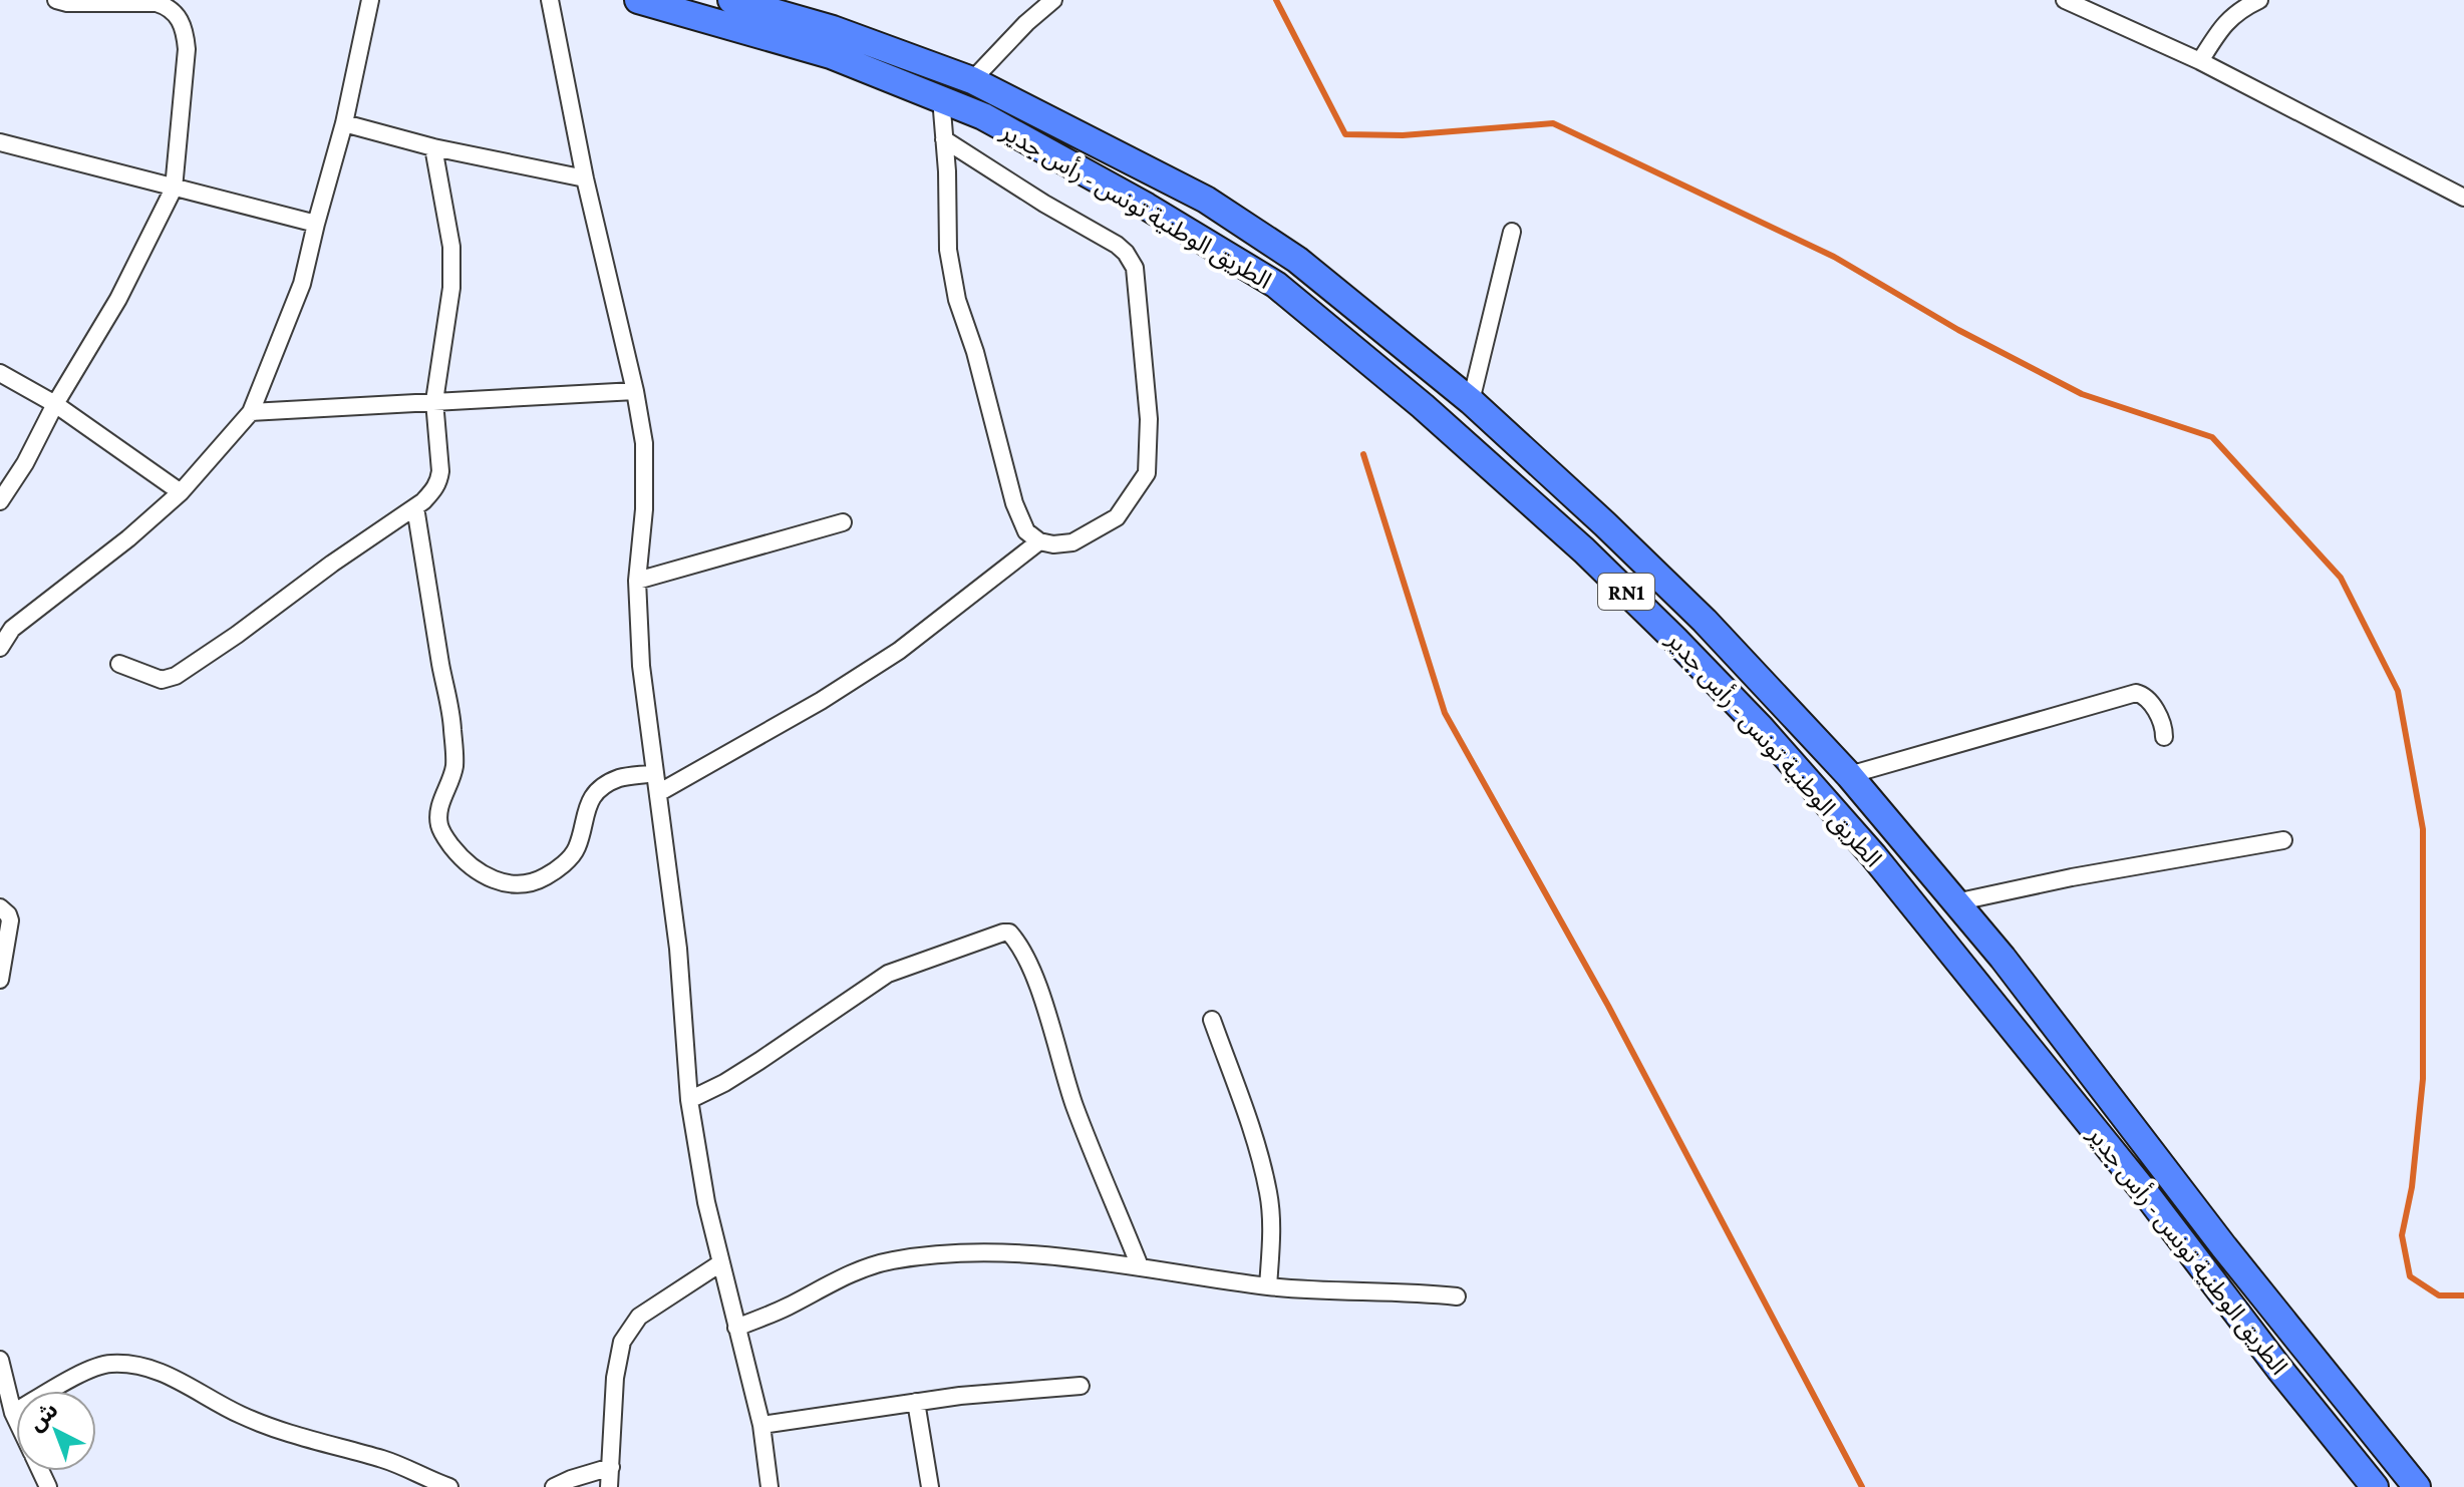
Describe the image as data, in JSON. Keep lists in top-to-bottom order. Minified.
{"streets":{"main road":["الطريق الوطنية تونس - رأس جدير","RN1"]},"north":"top left"}
